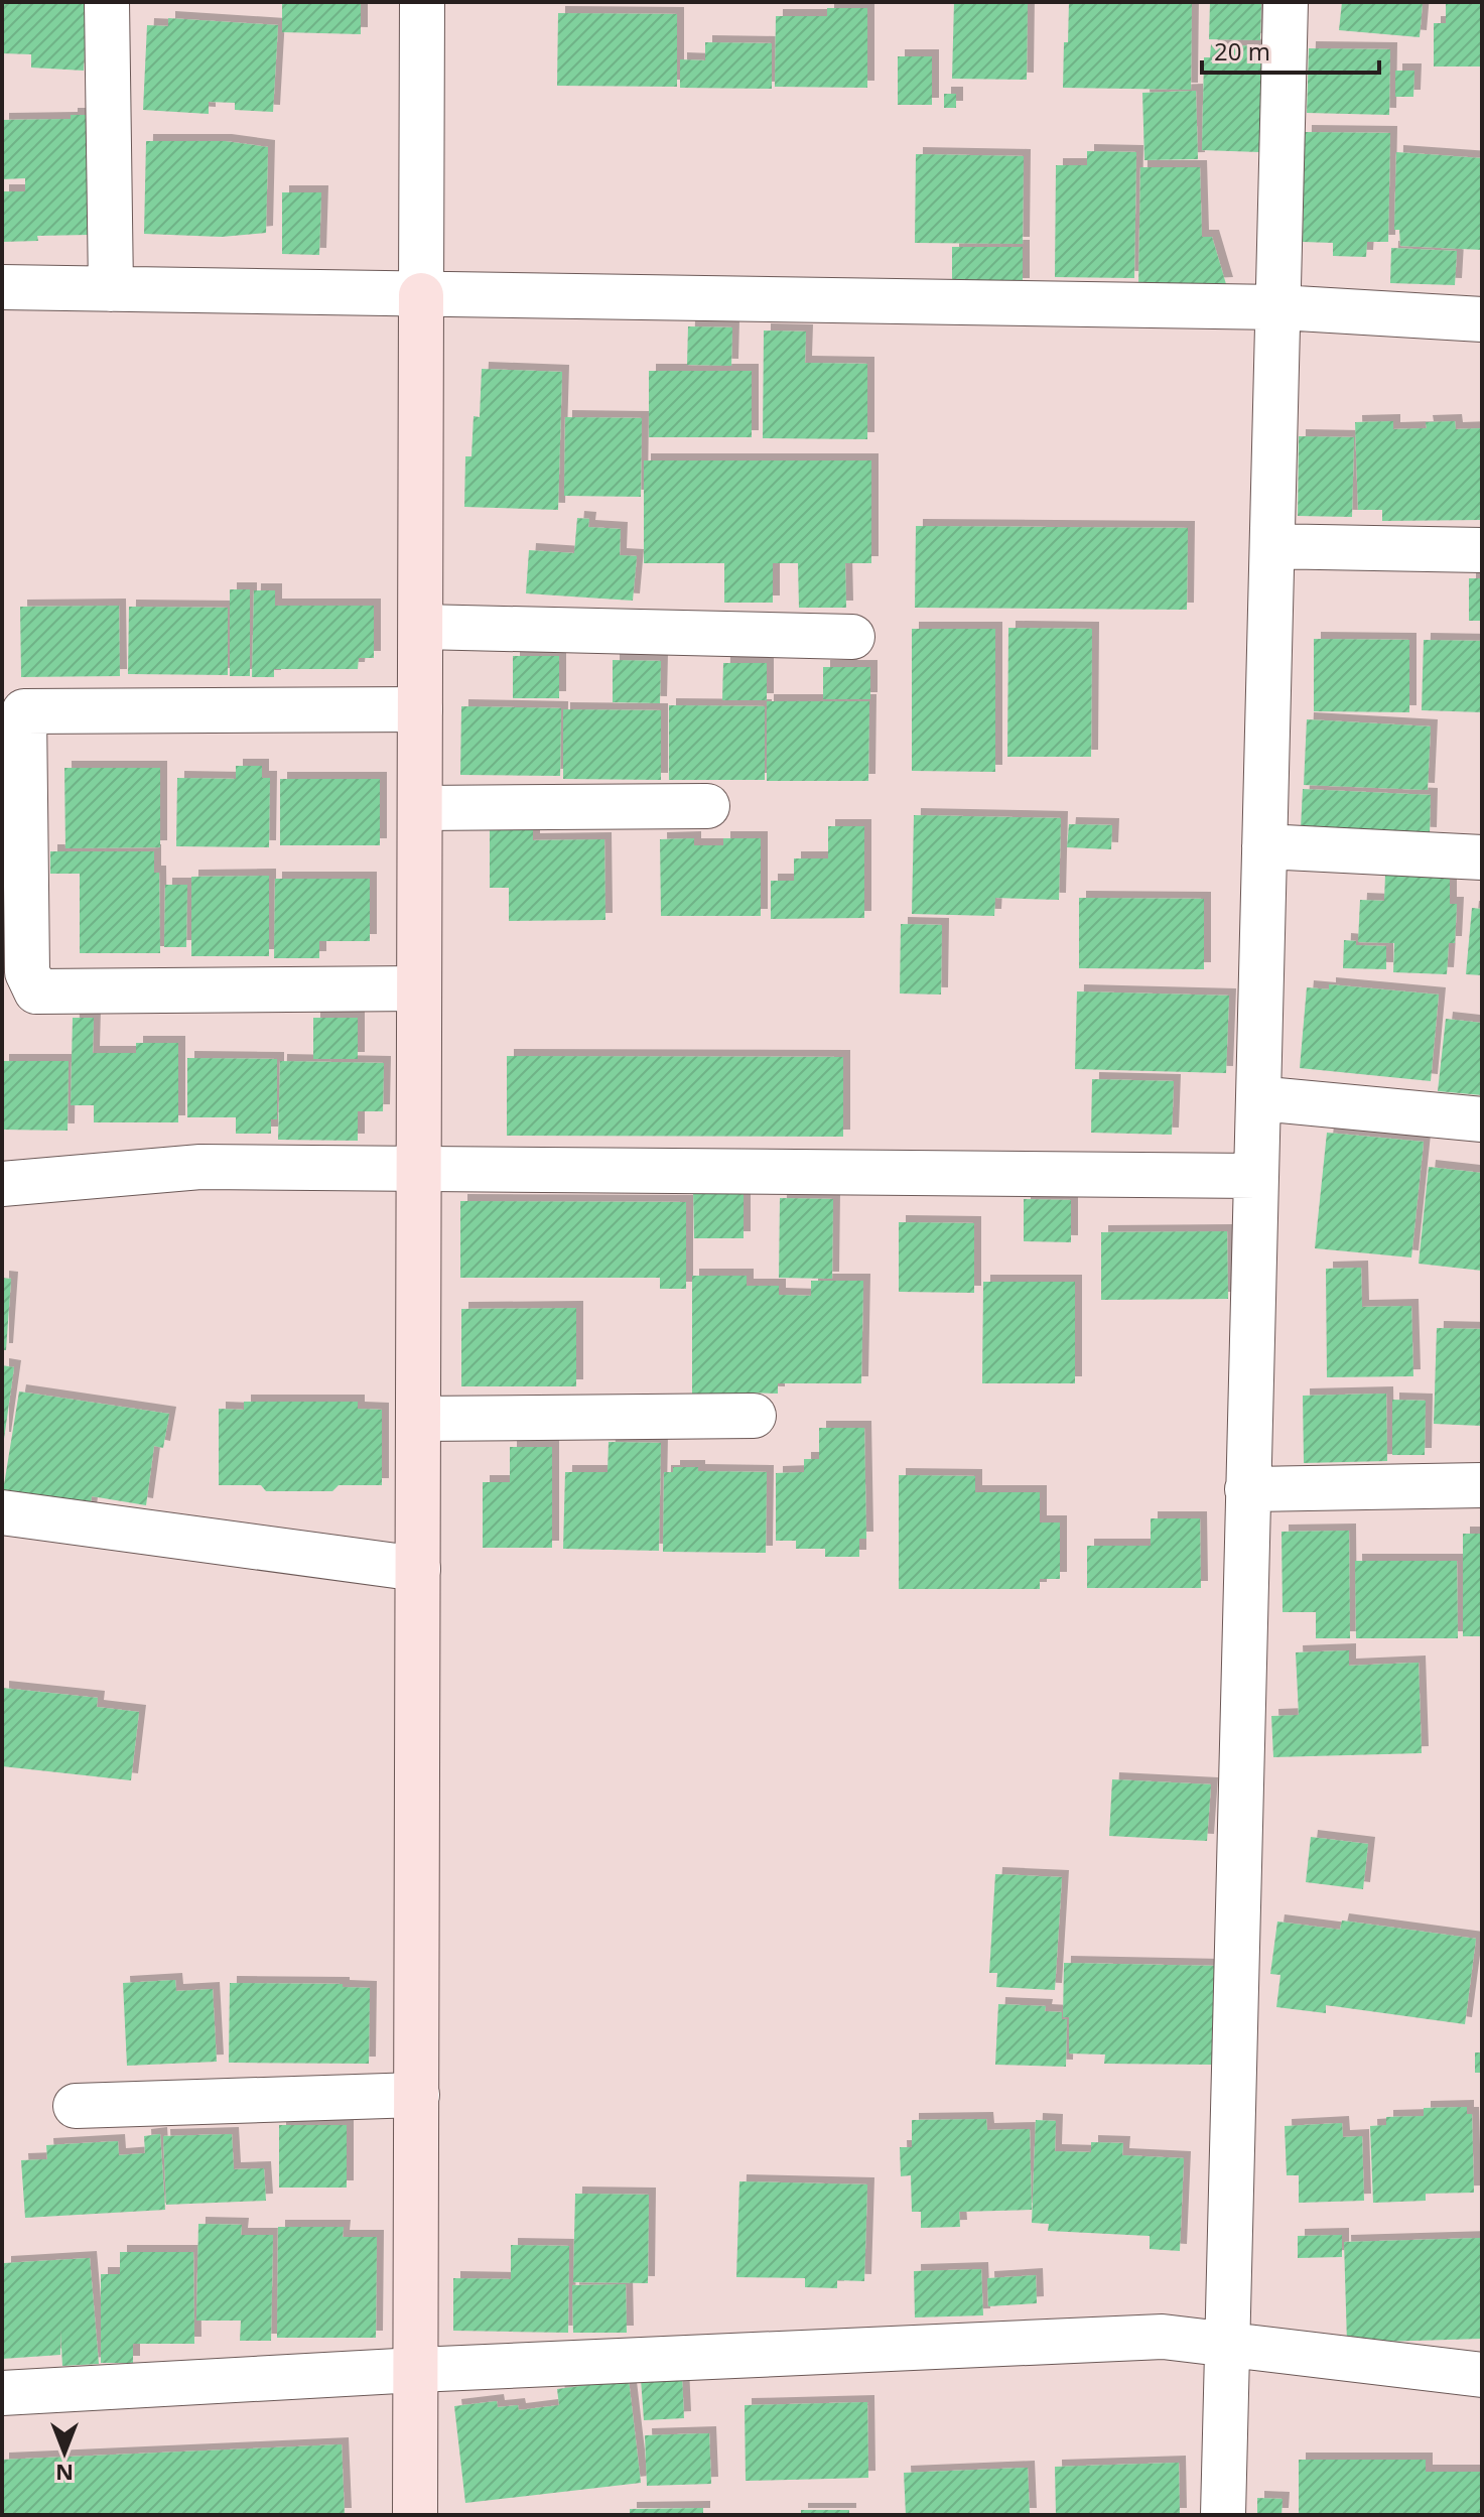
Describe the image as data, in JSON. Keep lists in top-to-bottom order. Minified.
{"scale_bar":"20 m","north":"bottom"}
